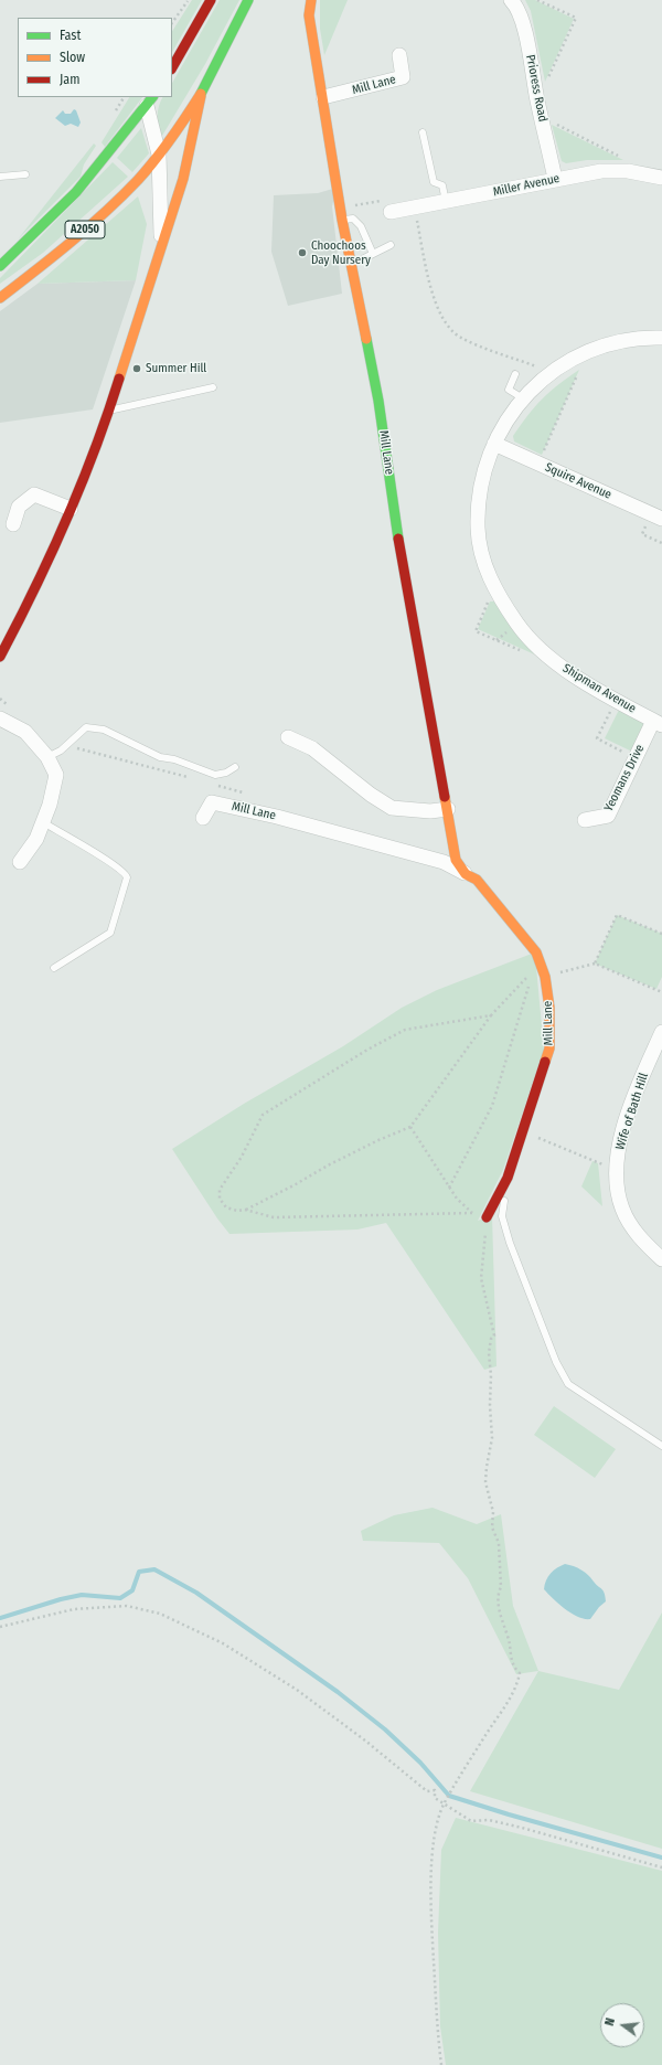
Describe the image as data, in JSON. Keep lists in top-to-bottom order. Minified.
{"streets":{"street":["Mill Lane","Prioress Road","Miller Avenue","A2050","Squire Avenue","Shipman Avenue","Yeomans Drive","Wife of Bath Hill"]},"crossings":[["Prioress Road","Miller Avenue"],["Squire Avenue","Shipman Avenue"],["Shipman Avenue","Yeomans Drive"]],"places":["Choochoos Day Nursery","Summer Hill"],"legend":["Fast","Slow","Jam"],"north":"left"}
